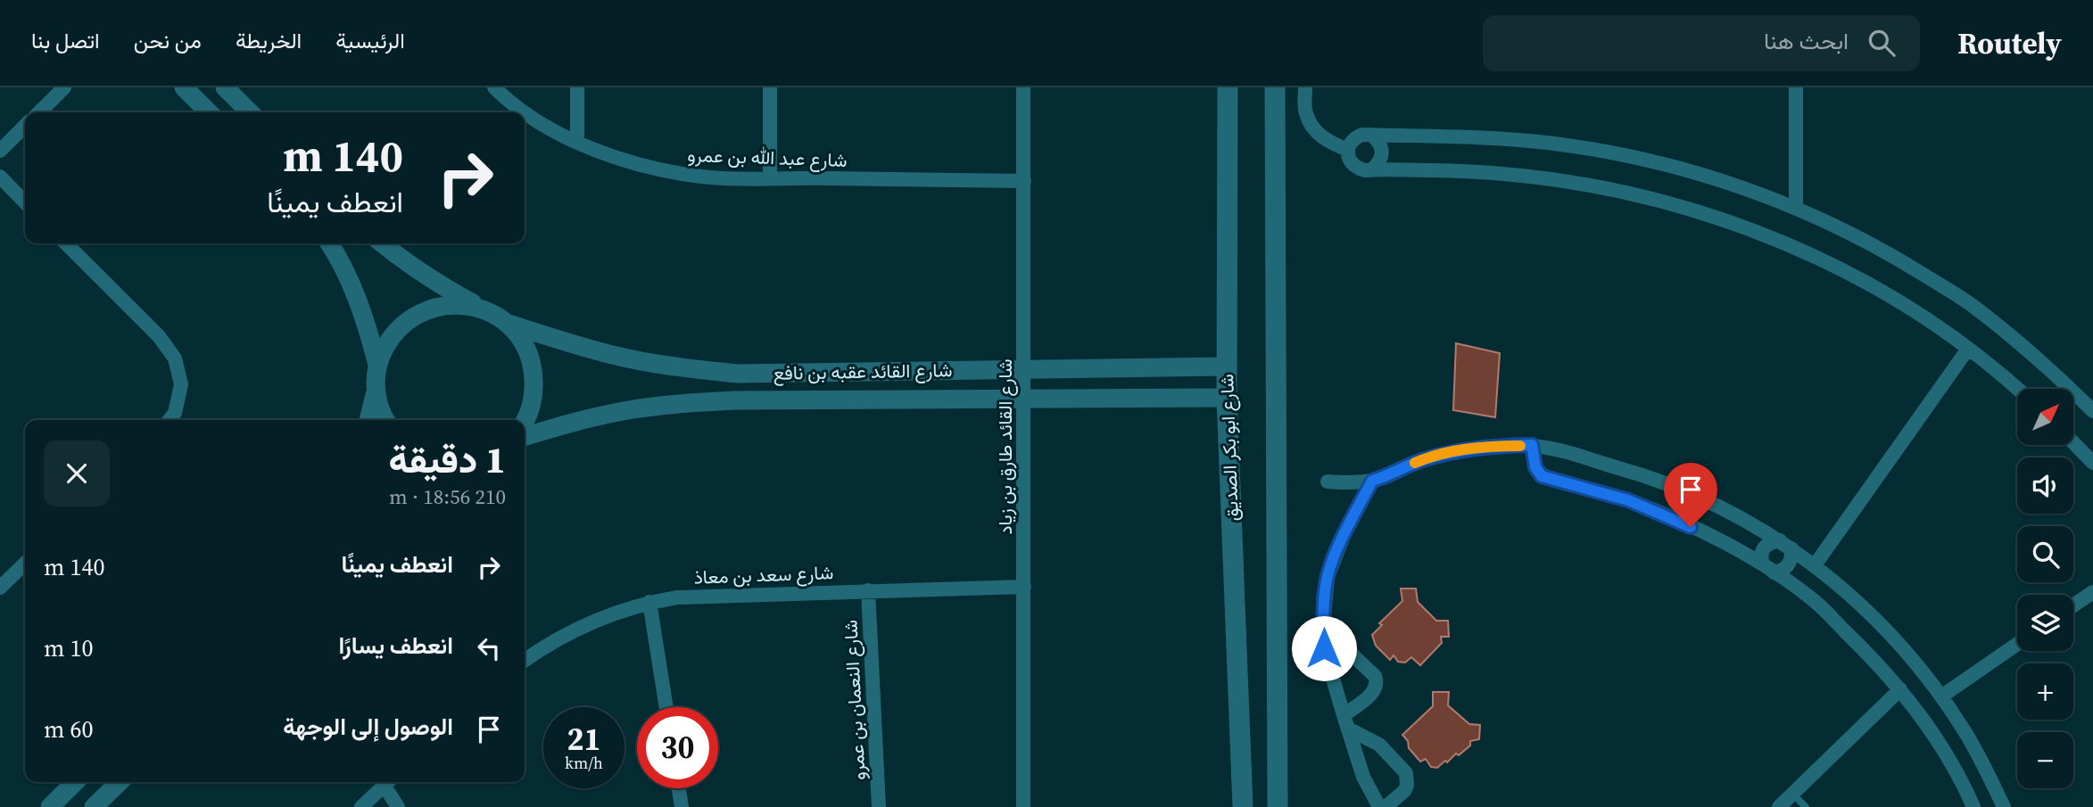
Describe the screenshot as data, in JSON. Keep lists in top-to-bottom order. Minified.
{"streets":{"main road":["شارع ابو بكر الصديق"],"street":["شارع عبد الله بن عمرو","شارع القائد عقبه بن نافع","شارع القائد طارق بن زياد","شارع سعد بن معاذ","شارع النعمان بن عمرو"]},"crossings":[["شارع عبد الله بن عمرو","شارع القائد طارق بن زياد"],["شارع القائد عقبه بن نافع","شارع القائد طارق بن زياد"],["شارع القائد عقبه بن نافع","شارع ابو بكر الصديق"],["شارع القائد طارق بن زياد","شارع سعد بن معاذ"],["شارع سعد بن معاذ","شارع النعمان بن عمرو"]],"north":"top right","page":{"header":"Routely","search":"ابحث هنا","nav":["الرئيسية","الخريطة","من نحن","اتصل بنا"],"turn":["140 m","انعطف يمينًا"],"map_buttons":["+","−"],"heading":["1 دقيقة","210 m · 18:56"],"list":[{"name":"انعطف يمينًا","value":"140 m"},{"name":"انعطف يسارًا","value":"10 m"},{"name":"الوصول إلى الوجهة","value":"60 m"}],"speed":"21 km/h","limit":"30"}}
